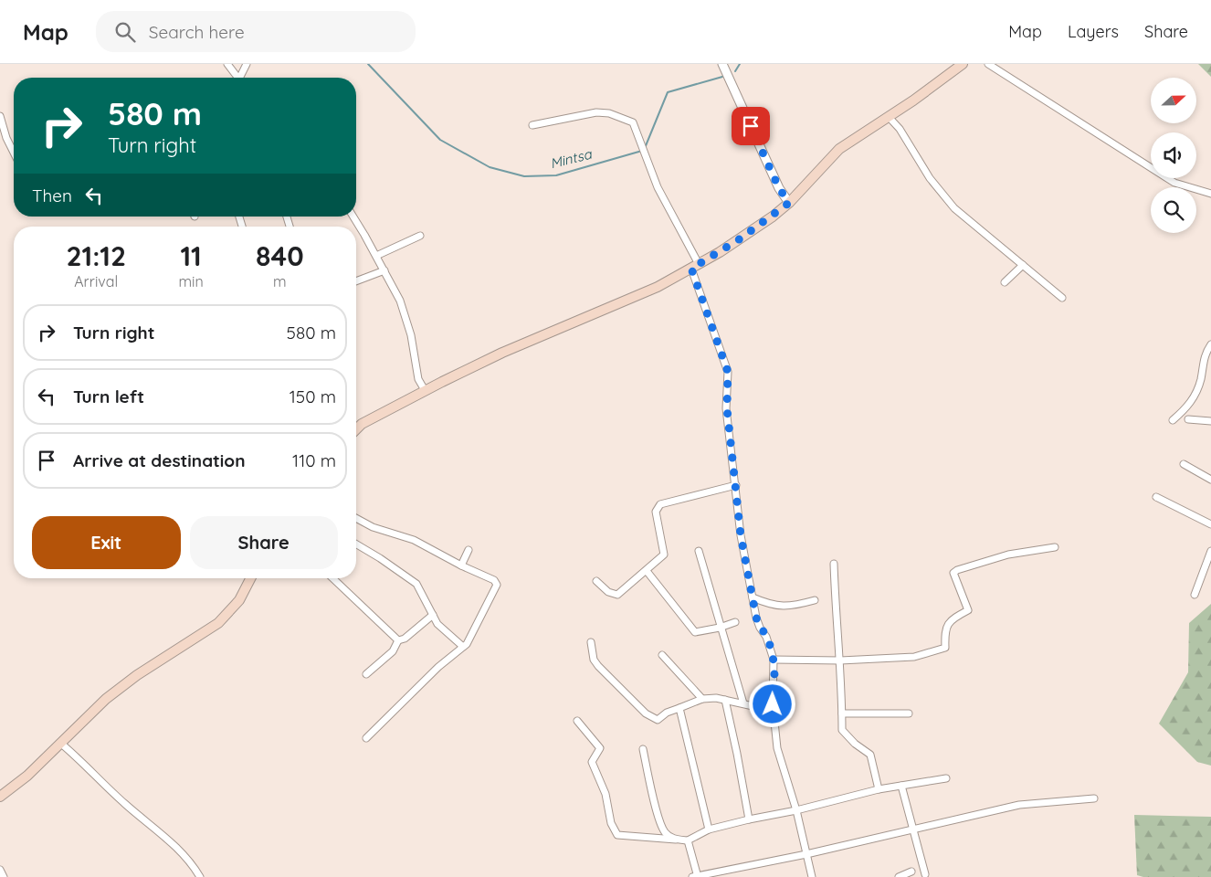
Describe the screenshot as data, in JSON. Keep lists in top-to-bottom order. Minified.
{"water":["Mintsa"],"north":"right","page":{"header":"Map","search":"Search here","nav":["Map","Layers","Share"],"turn":["580 m","Turn right"],"then":"Then","eta":["21:12","Arrival","11","min","840","m"],"list":[{"name":"Turn right","value":"580 m"},{"name":"Turn left","value":"150 m"},{"name":"Arrive at destination","value":"110 m"}],"buttons":["Exit","Share"]}}
